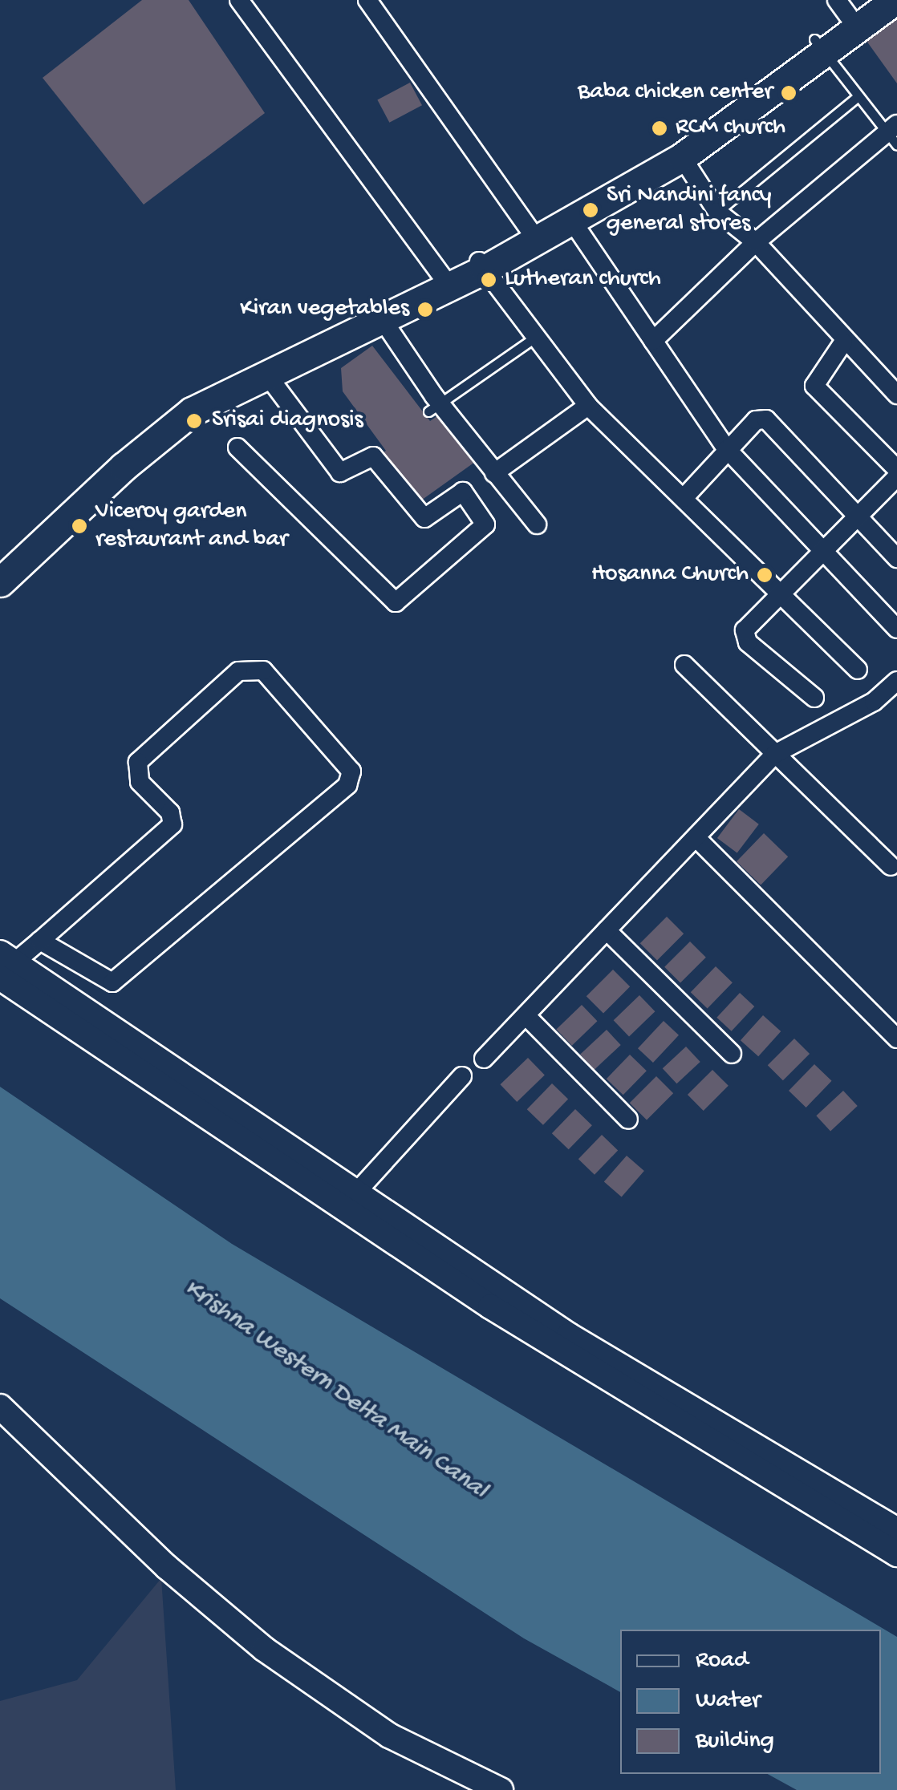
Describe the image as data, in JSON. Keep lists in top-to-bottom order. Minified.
{"water":["Krishna Western Delta Main Canal"],"places":["Baba chicken center","RCM church","Sri Nandini fancy general stores","Lutheran church","Kiran vegetables","Srisai diagnosis","Viceroy garden restaurant and bar","Hosanna Church"],"legend":["Road","Water","Building"]}
